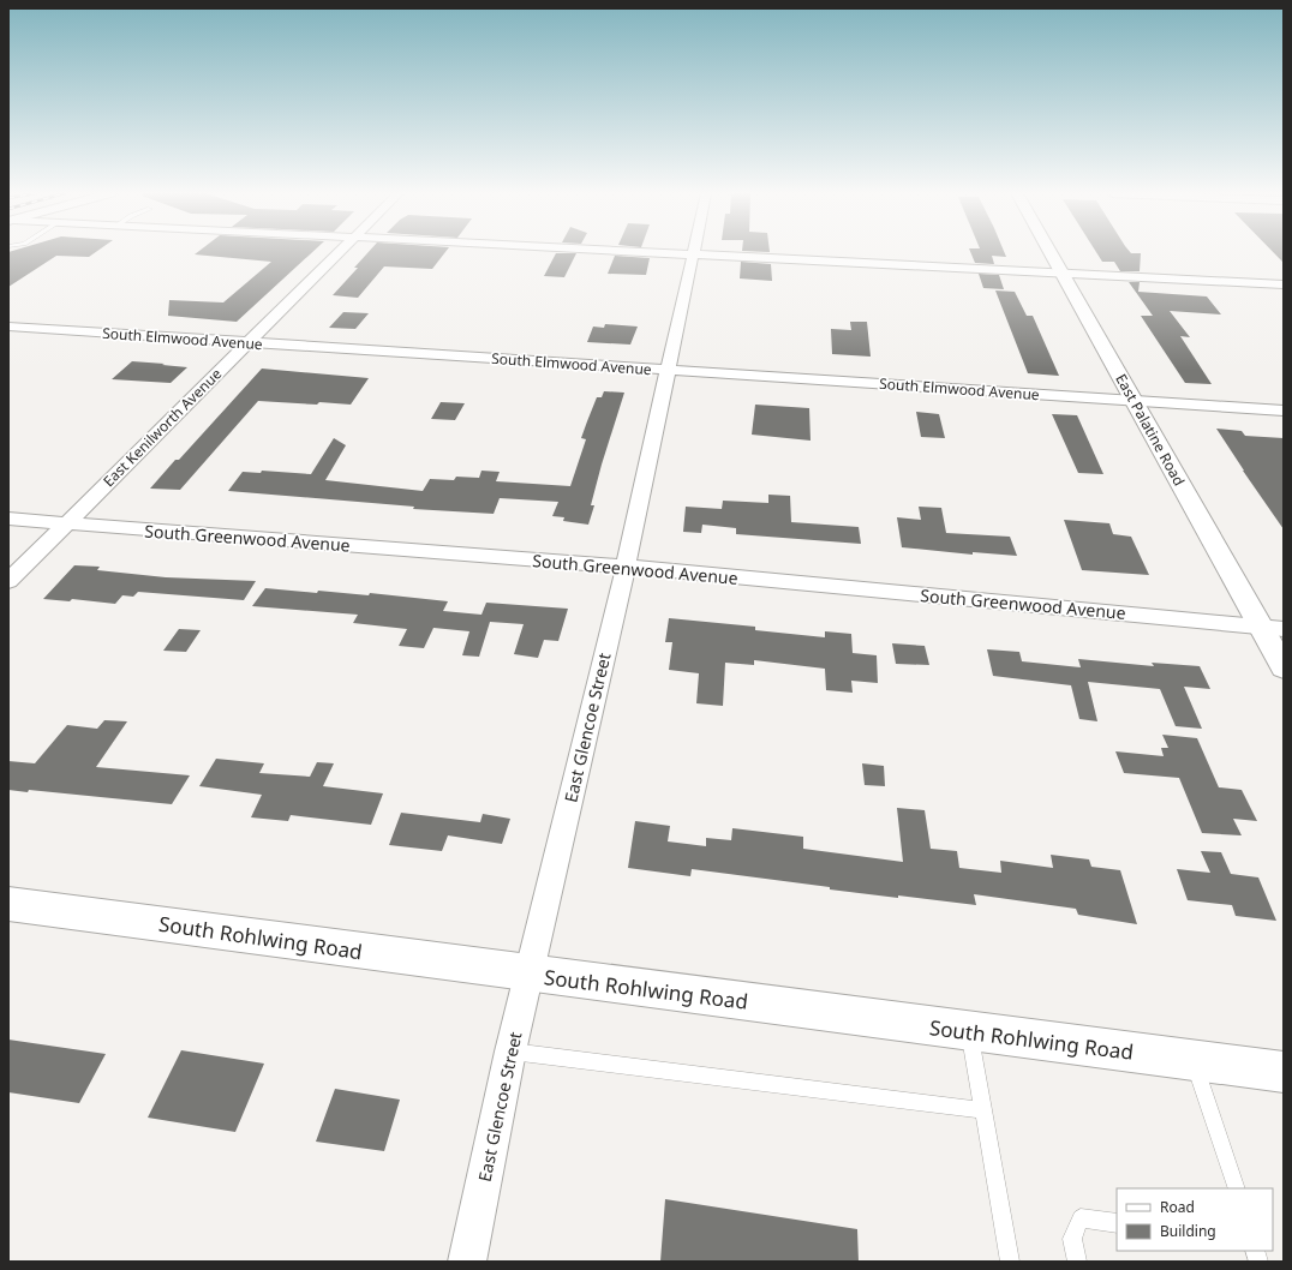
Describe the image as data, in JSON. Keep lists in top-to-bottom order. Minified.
{"streets":{"main road":["East Palatine Road","South Rohlwing Road"],"street":["South Elmwood Avenue","East Kenilworth Avenue","South Greenwood Avenue","East Glencoe Street"]},"crossings":[["South Elmwood Avenue","East Kenilworth Avenue"],["South Elmwood Avenue","East Palatine Road"],["South Elmwood Avenue","East Glencoe Street"],["East Kenilworth Avenue","South Greenwood Avenue"],["East Palatine Road","South Greenwood Avenue"],["South Greenwood Avenue","East Glencoe Street"],["East Glencoe Street","South Rohlwing Road"]],"legend":["Road","Building"]}
